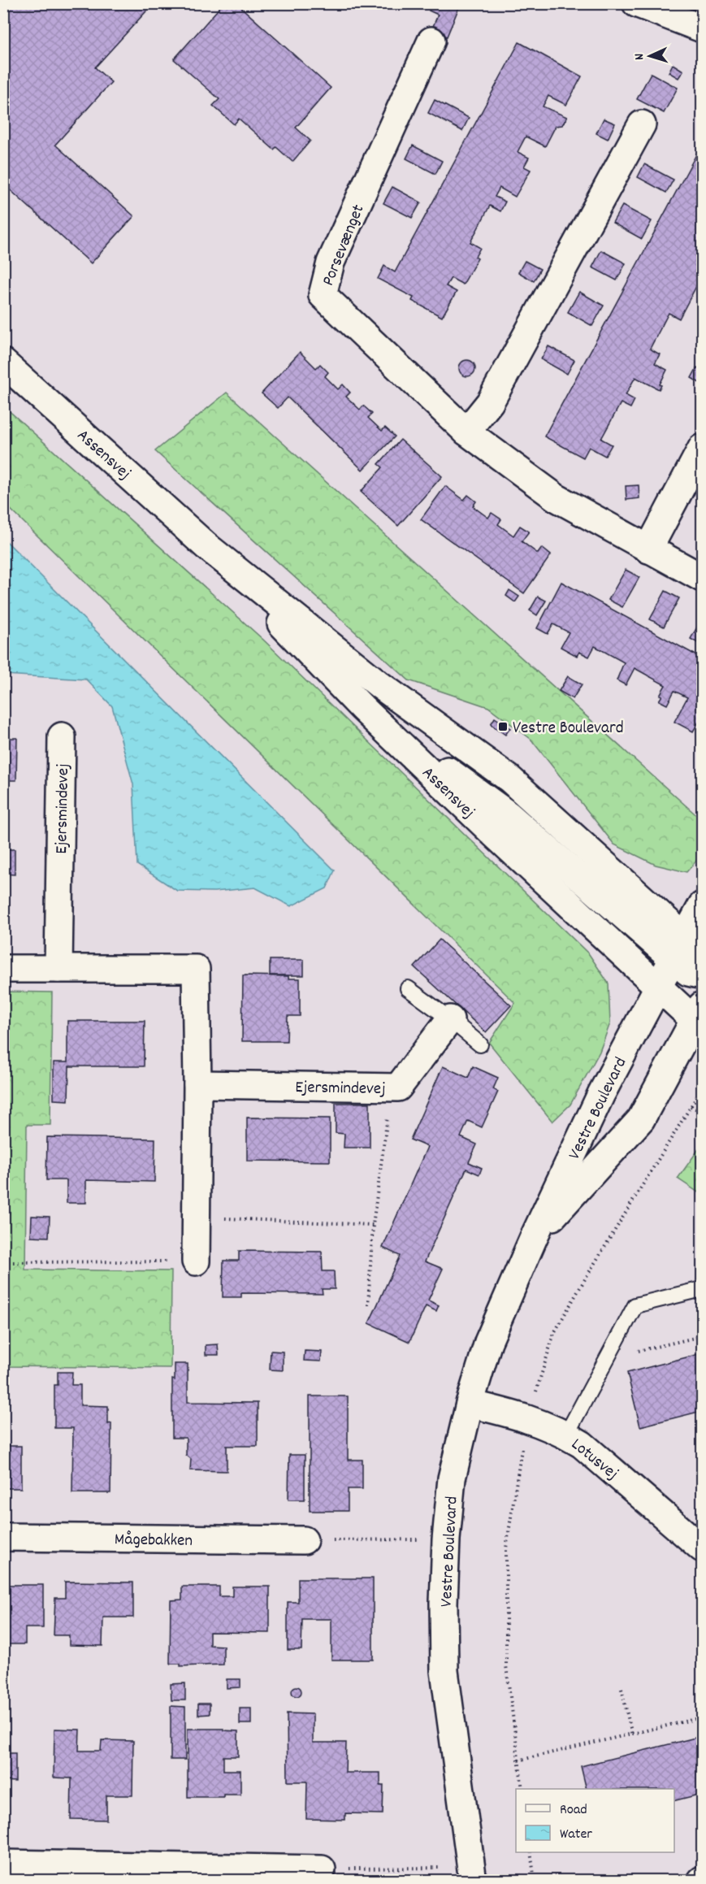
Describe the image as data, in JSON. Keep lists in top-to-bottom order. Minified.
{"streets":{"street":["Porsevænget","Assensvej","Ejersmindevej","Vestre Boulevard","Lotusvej","Mågebakken"]},"crossings":[["Assensvej","Vestre Boulevard"],["Vestre Boulevard","Lotusvej"]],"places":{"transit":["Vestre Boulevard"]},"legend":["Road","Water"],"north":"left"}
